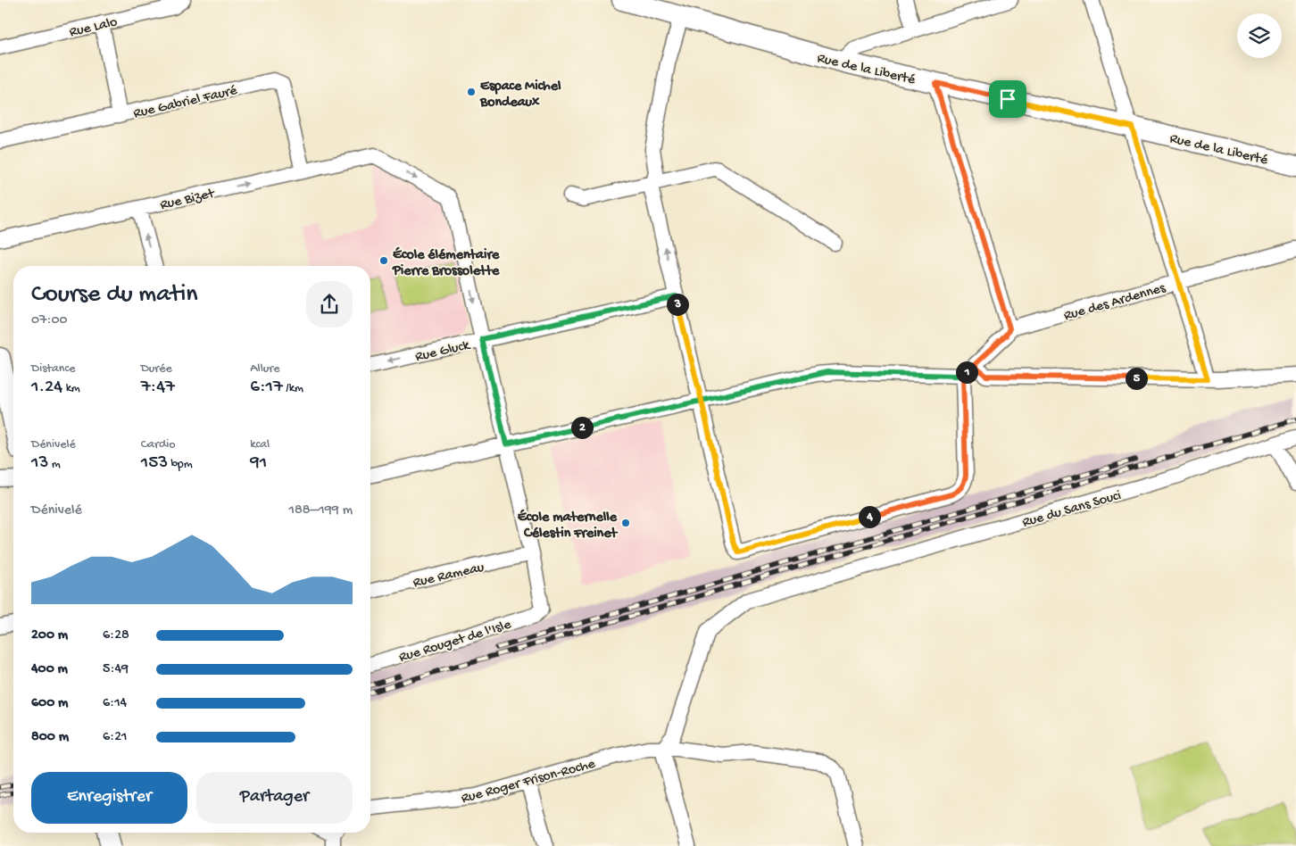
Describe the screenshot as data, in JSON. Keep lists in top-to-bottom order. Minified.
{"streets":{"street":["Rue Lalo","Rue de la Liberté","Rue Gabriel Fauré","Rue Bizet","Rue des Ardennes","Rue Gluck","Rue du Sans Souci","Rue Rameau","Rue Rouget de l'Isle","Rue Roger Frison-Roche"]},"crossings":[["Rue Gabriel Fauré","Rue Bizet"],["Rue Bizet","Rue Gluck"],["Rue du Sans Souci","Rue Roger Frison-Roche"],["Rue Rameau","Rue Rouget de l'Isle"]],"places":["Espace Michel Bondeaux","École élémentaire Pierre Brossolette","École maternelle Célestin Freinet"],"page":{"heading":["Course du matin","07:00"],"pins":["3","1","5","2","4"],"stats":[["Distance","1.24 km"],["Durée","7:47"],["Allure","6:17 /km"],["Dénivelé","13 m"],["Cardio","153 bpm"],["kcal","91"]],"chart":["Dénivelé","188–199 m"],"list":[{"name":"200 m","note":"6:28"},{"name":"400 m","note":"5:49"},{"name":"600 m","note":"6:14"},{"name":"800 m","note":"6:21"}],"buttons":["Enregistrer","Partager"]}}
